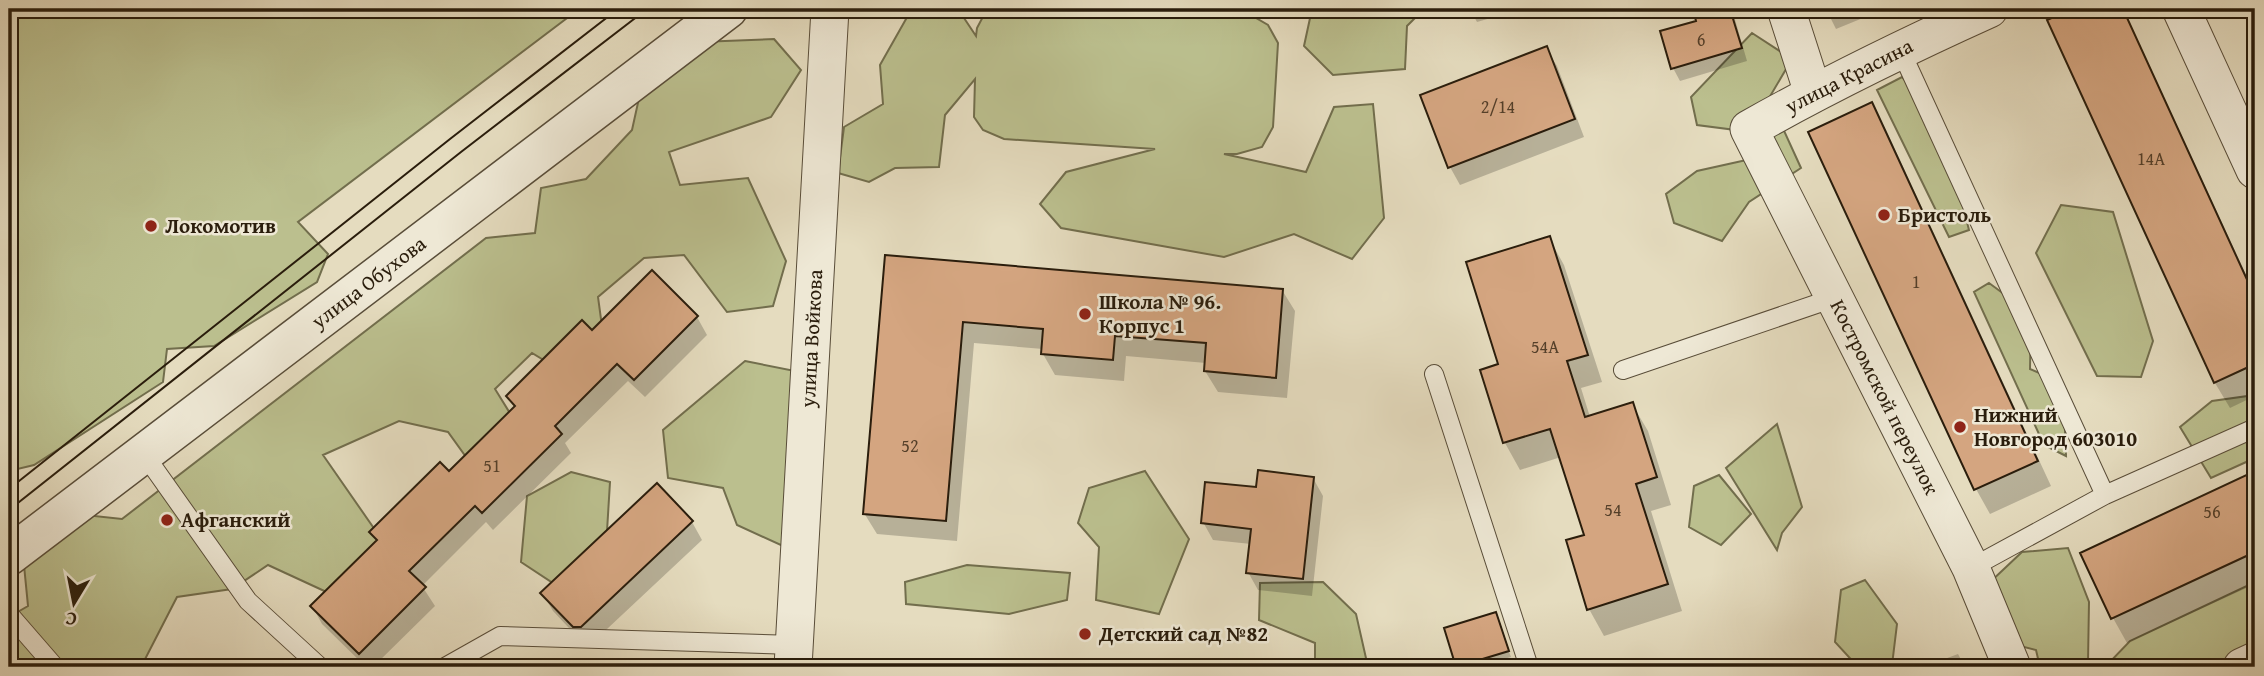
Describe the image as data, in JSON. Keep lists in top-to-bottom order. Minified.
{"streets":{"street":["улица Красина","улица Обухова","улица Войкова","Костромской переулок"]},"crossings":[["улица Красина","Костромской переулок"]],"places":["Бристоль","Локомотив","Школа № 96. Корпус 1","Нижний Новгород 603010","Афганский","Детский сад №82"],"house_numbers":["6","2/14","14А","1","54А","52","51","54","56"],"north":"bottom"}
